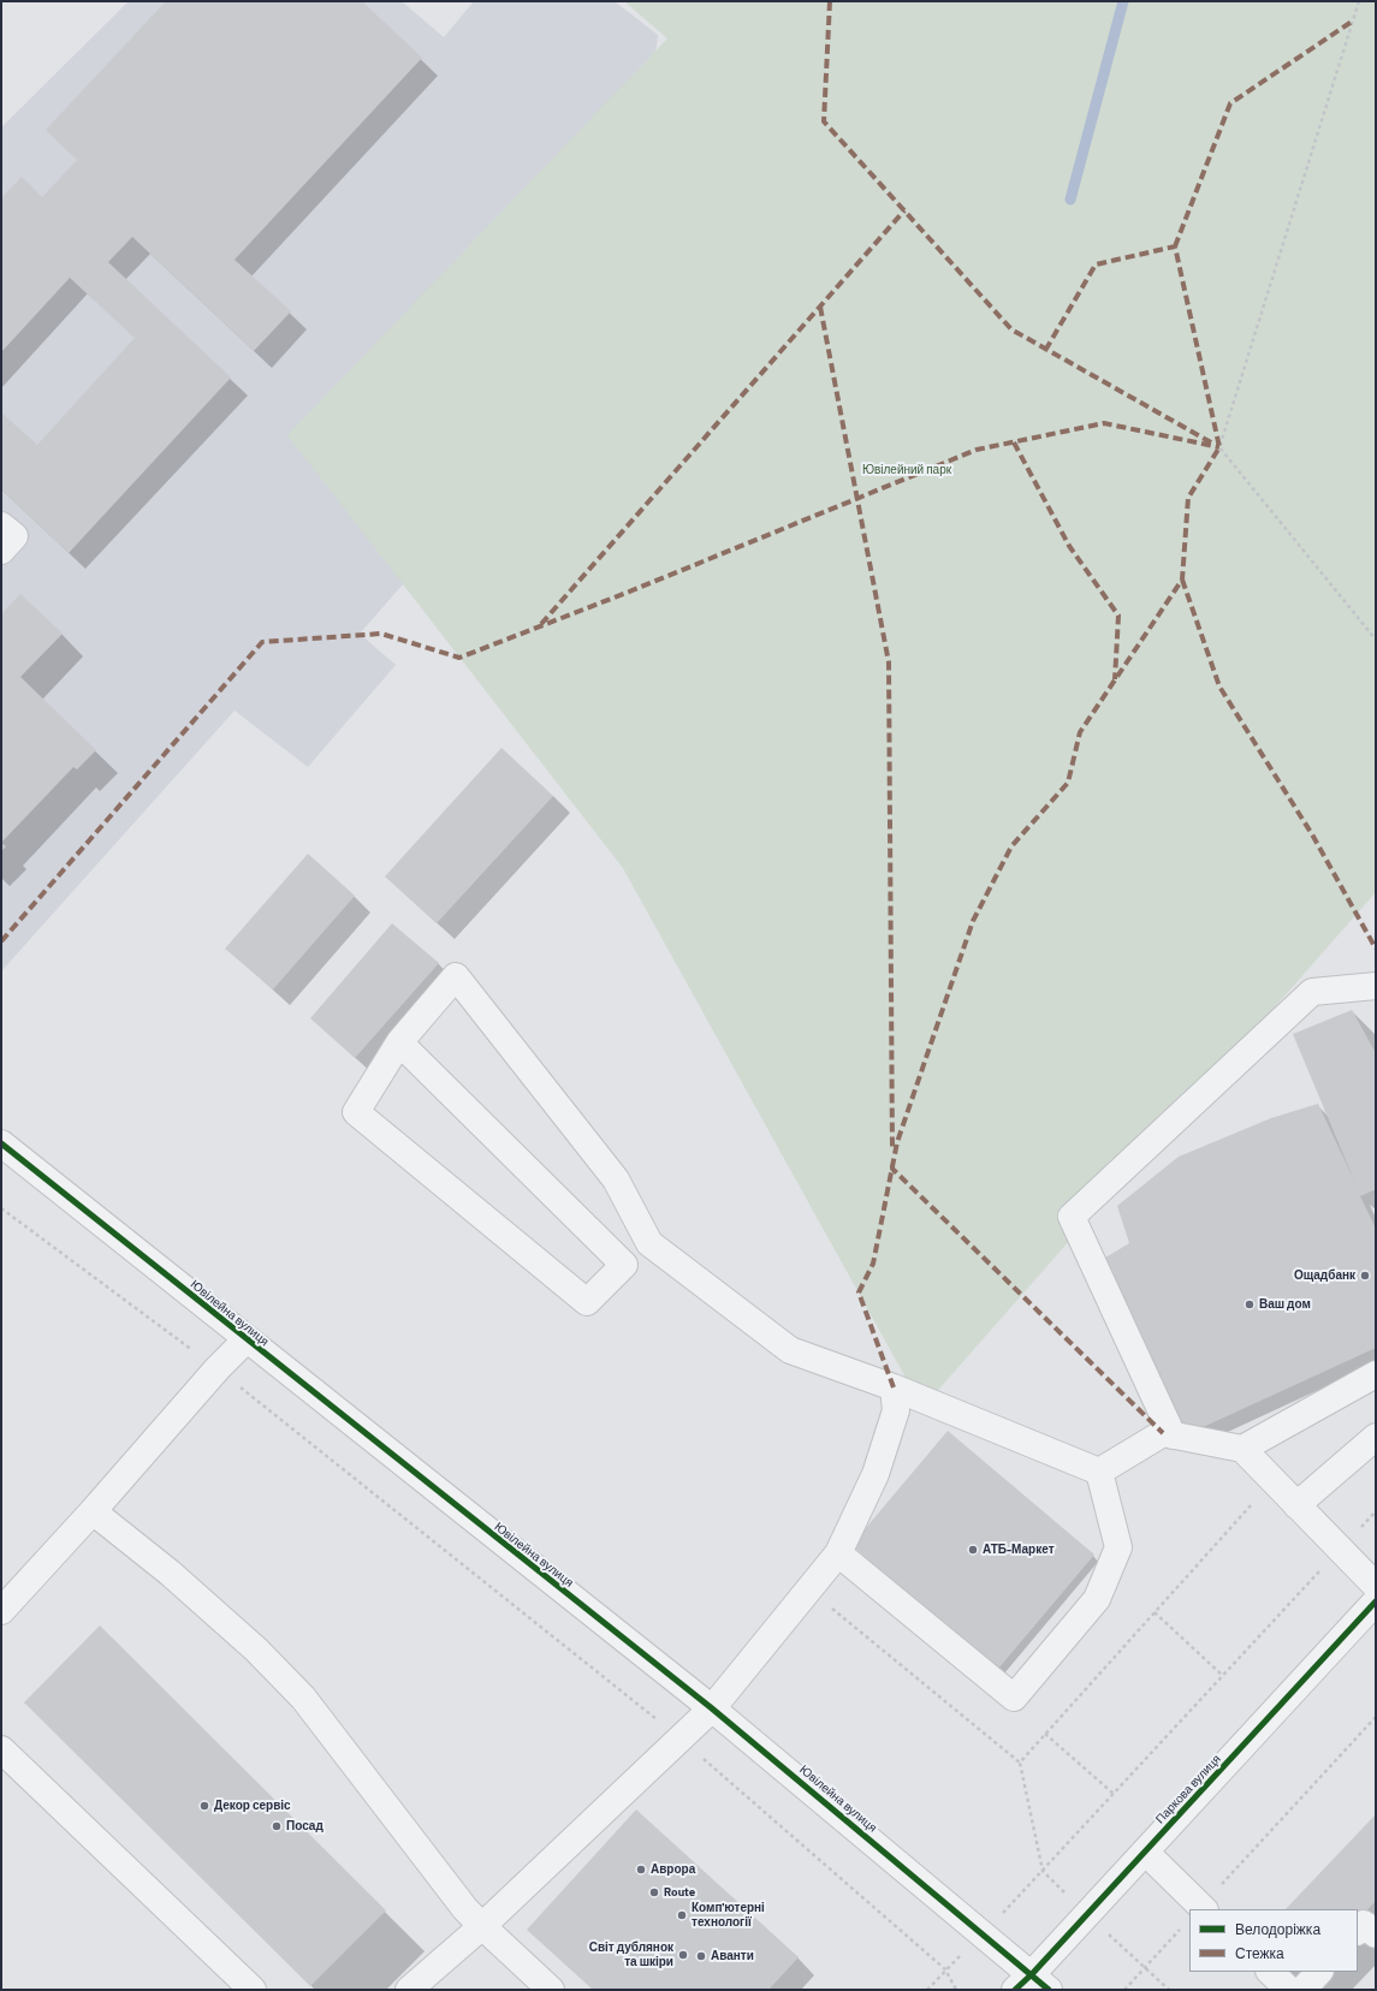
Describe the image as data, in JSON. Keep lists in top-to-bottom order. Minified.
{"streets":{"street":["Ювілейна вулиця","Паркова вулиця"]},"crossings":[["Ювілейна вулиця","Паркова вулиця"]],"parks":["Ювілейний парк"],"places":["Ощадбанк","Ваш дом","АТБ-Маркет","Декор сервіс","Посад","Аврора","Route","Комп'ютерні технології","Світ дублянок та шкіри","Аванти"],"legend":["Велодоріжка","Стежка"]}
